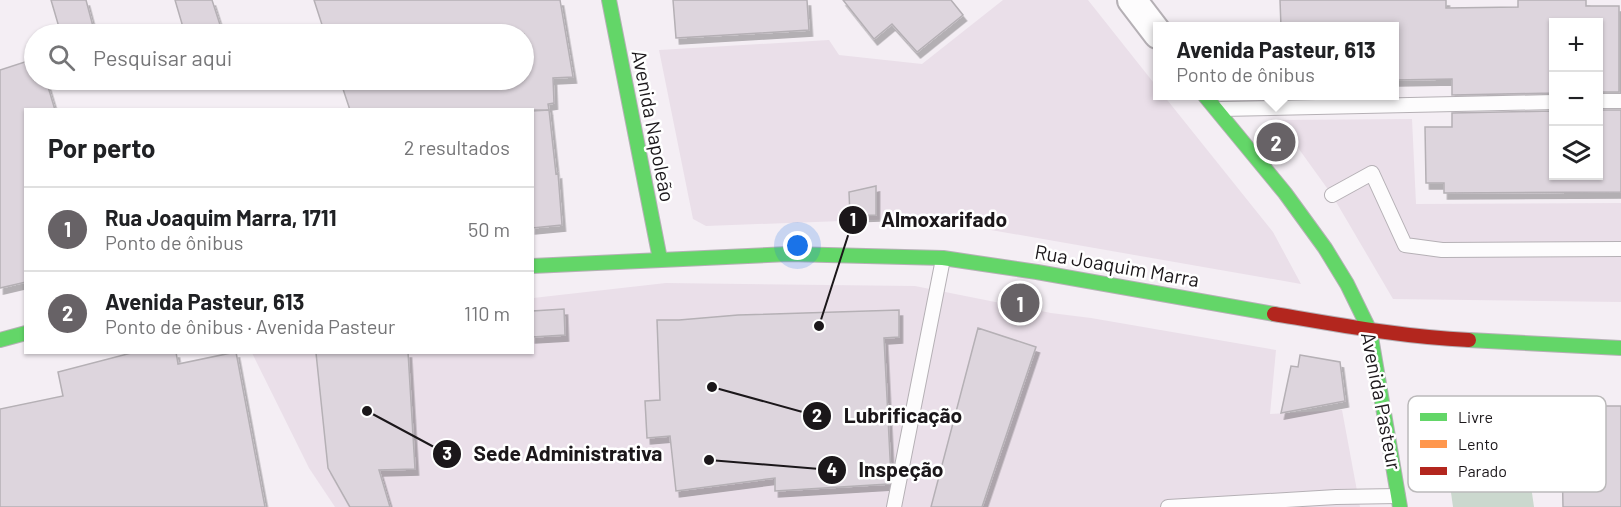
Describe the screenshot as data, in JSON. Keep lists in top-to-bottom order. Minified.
{"streets":{"street":["Avenida Napoleão","Rua Joaquim Marra","Avenida Pasteur"]},"crossings":[["Avenida Napoleão","Rua Joaquim Marra"],["Rua Joaquim Marra","Avenida Pasteur"]],"places":["Almoxarifado","Lubrificação","Sede Administrativa","Inspeção"],"legend":["Livre","Lento","Parado"],"page":{"map_buttons":["+","−"],"popup":["Avenida Pasteur, 613","Ponto de ônibus"],"search":"Pesquisar aqui","heading":["Por perto","2 resultados"],"pins":["2","1"],"list":[{"mark":"1","name":"Rua Joaquim Marra, 1711","note":"Ponto de ônibus","value":"50 m"},{"mark":"2","name":"Avenida Pasteur, 613","note":"Ponto de ônibus · Avenida Pasteur","value":"110 m"}]}}
